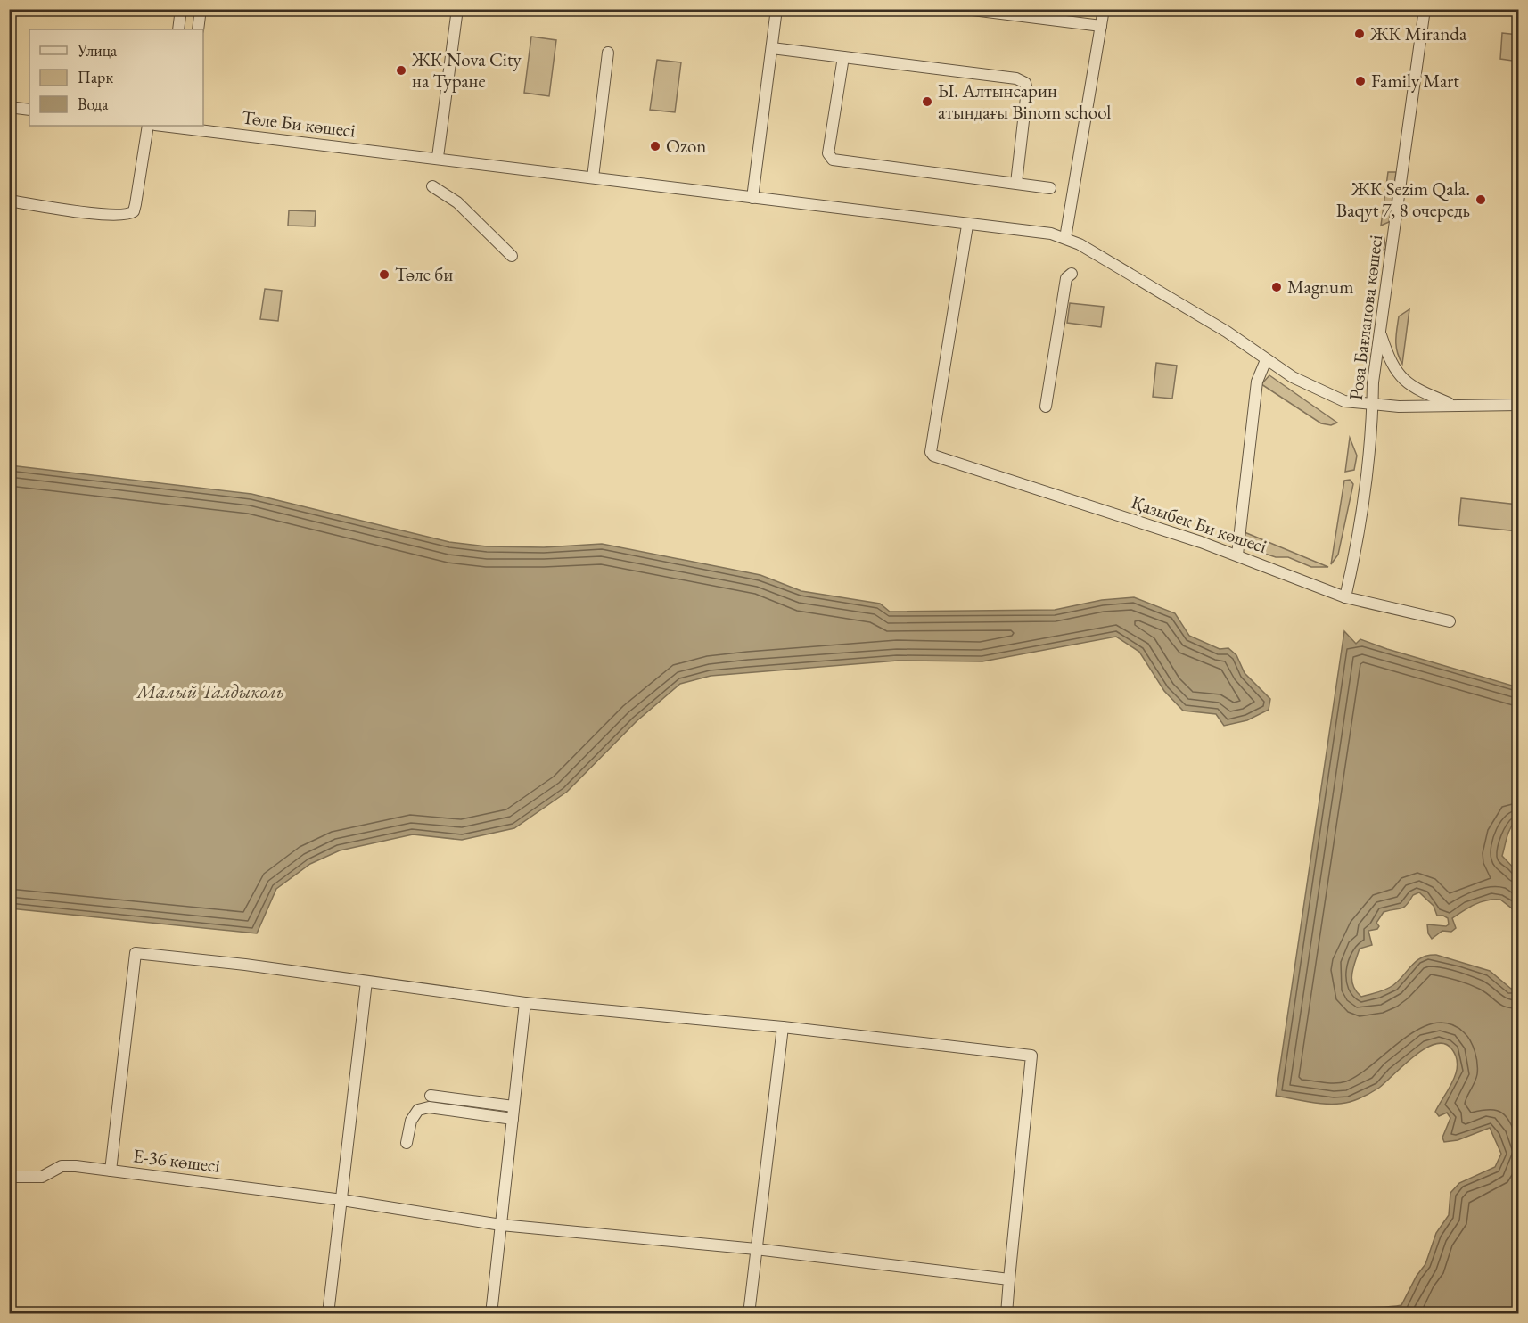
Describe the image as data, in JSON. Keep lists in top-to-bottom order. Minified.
{"streets":{"street":["Төле Би көшесі","Роза Бағланова көшесі","Қазыбек Би көшесі","Е-36 көшесі"]},"crossings":[["Төле Би көшесі","Қазыбек Би көшесі"],["Роза Бағланова көшесі","Қазыбек Би көшесі"]],"water":["Малый Талдыколь"],"places":["ЖК Miranda","ЖК Nova City на Туране","Family Mart","Ы. Алтынсарин атындағы Binom school","Ozon","ЖК Sezim Qala. Baqyt 7, 8 очередь","Төле би","Magnum"],"legend":["Улица","Парк","Вода"]}
